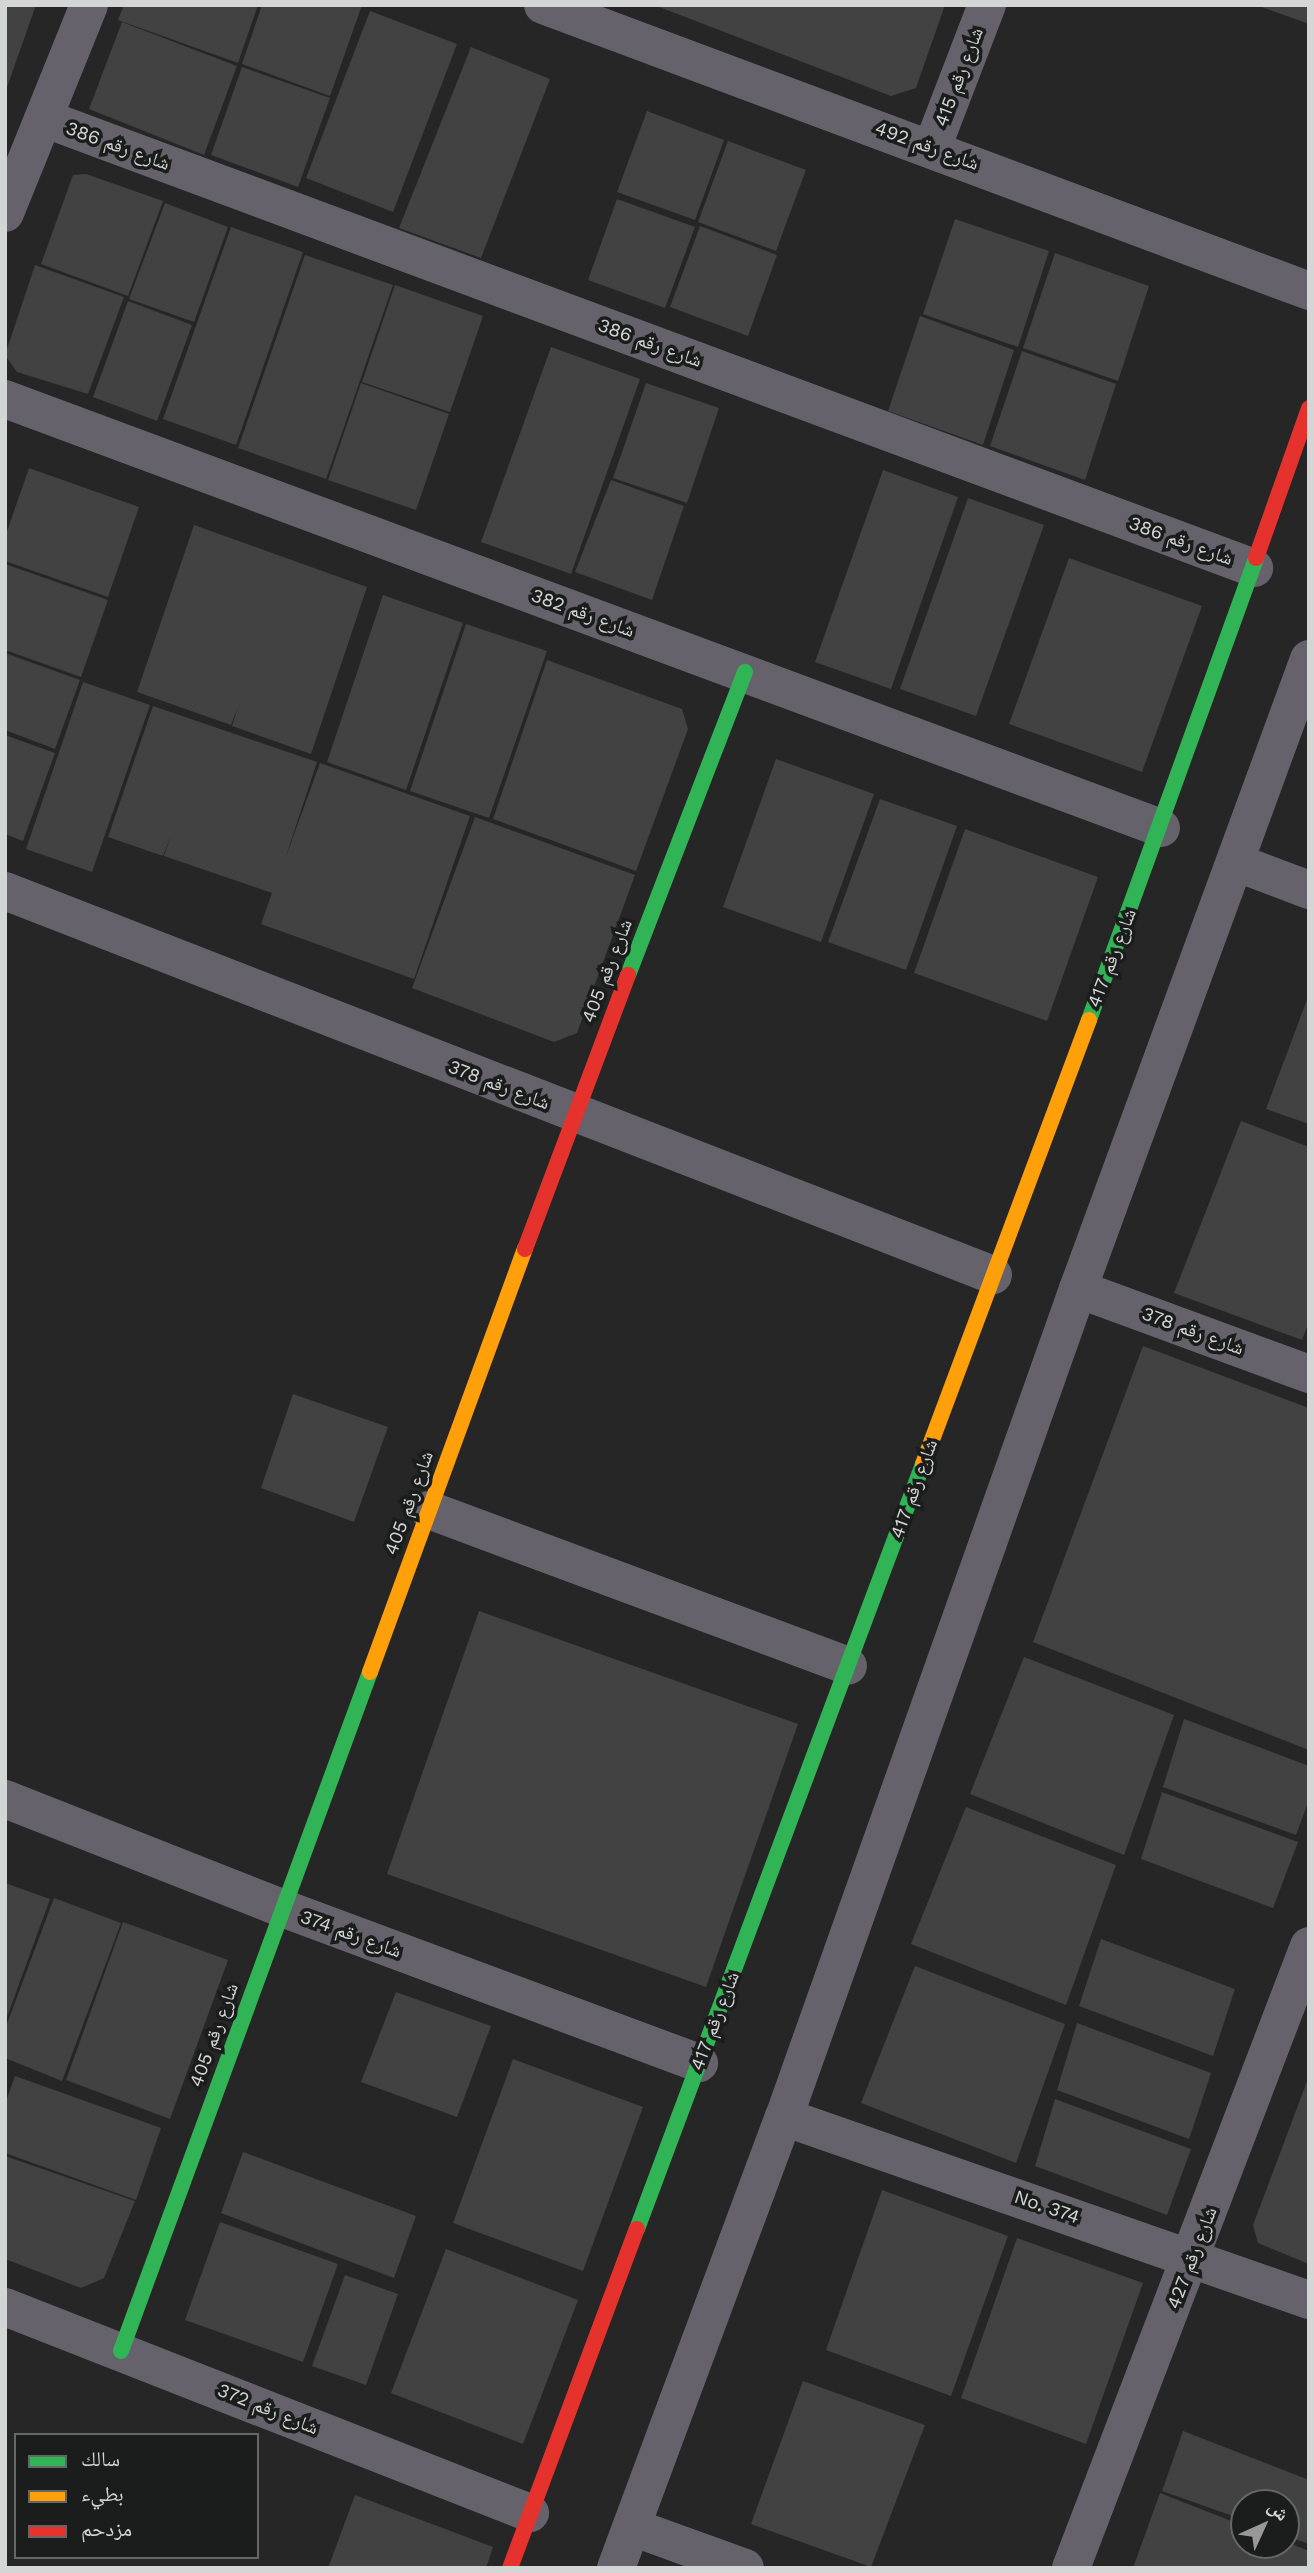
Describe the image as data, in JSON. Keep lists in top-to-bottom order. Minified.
{"streets":{"street":["شارع رقم 415","شارع رقم 386","شارع رقم 492","شارع رقم 382","شارع رقم 417","شارع رقم 405","شارع رقم 378","شارع رقم 374","No. 374","شارع رقم 427","شارع رقم 372"]},"crossings":[["شارع رقم 415","شارع رقم 492"],["شارع رقم 386","شارع رقم 417"],["شارع رقم 382","شارع رقم 417"],["شارع رقم 382","شارع رقم 405"],["شارع رقم 417","شارع رقم 378"],["شارع رقم 417","شارع رقم 374"],["شارع رقم 417","شارع رقم 372"],["شارع رقم 405","شارع رقم 378"],["شارع رقم 405","شارع رقم 374"],["شارع رقم 405","شارع رقم 372"],["No. 374","شارع رقم 427"]],"legend":["سالك","بطيء","مزدحم"],"north":"top right"}
